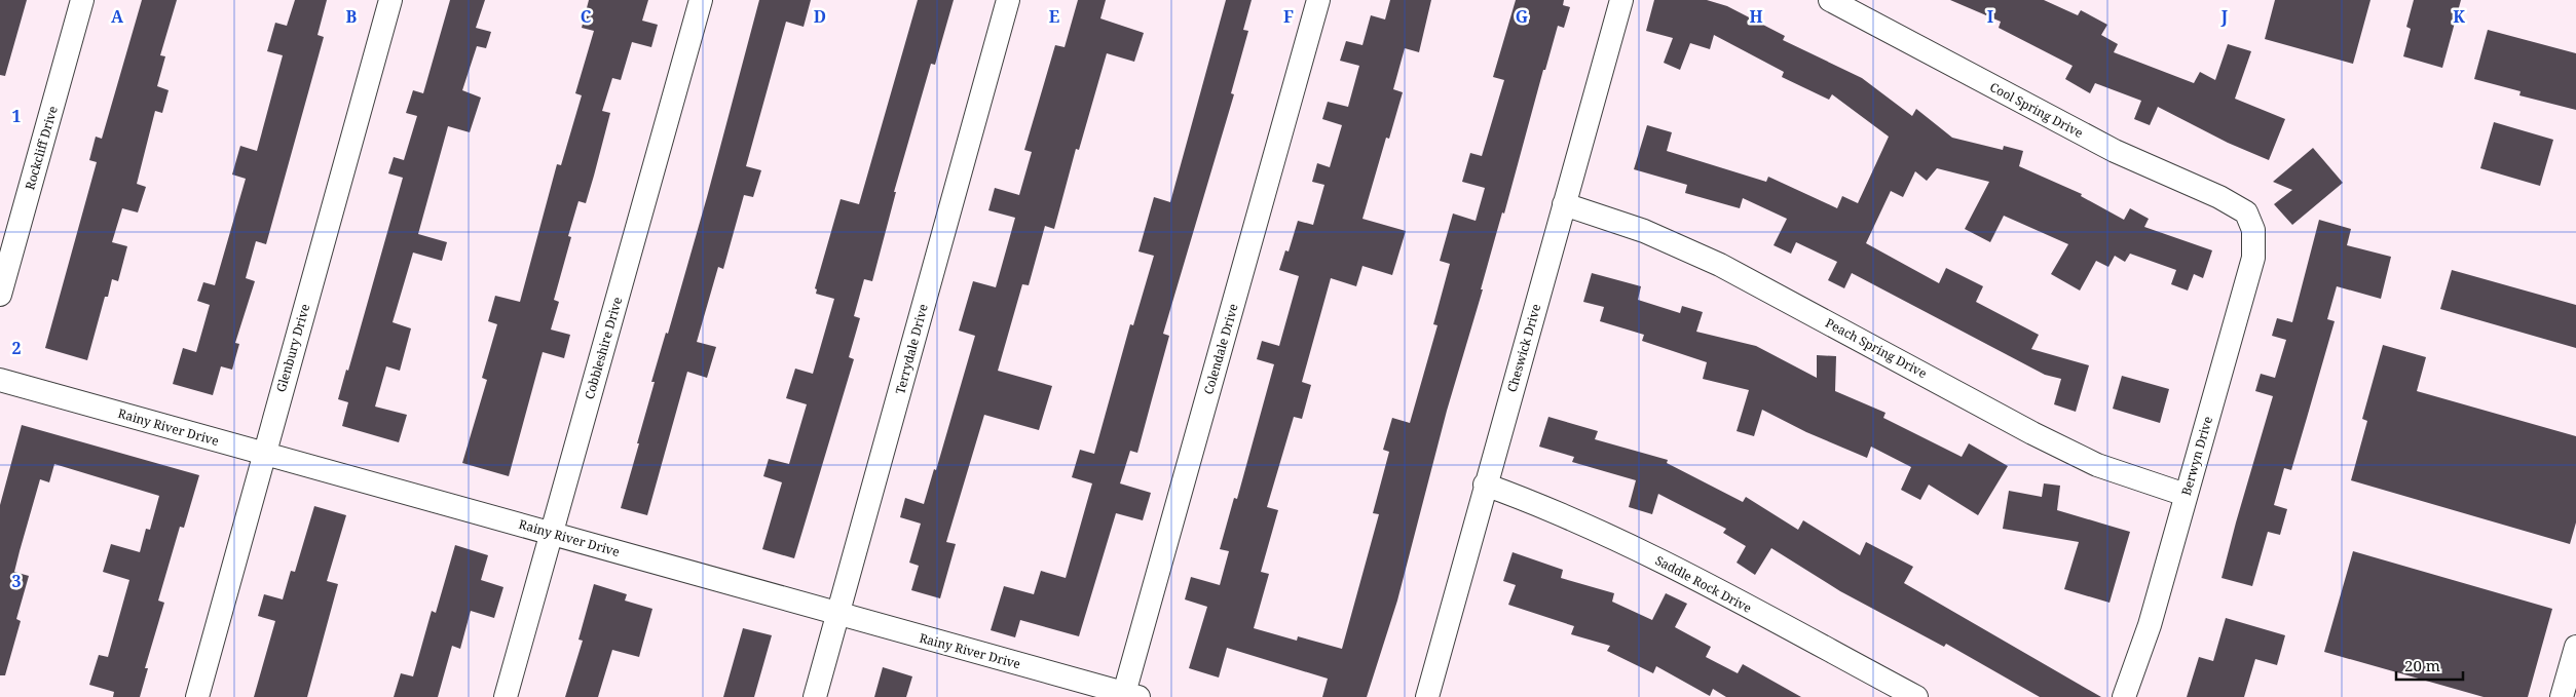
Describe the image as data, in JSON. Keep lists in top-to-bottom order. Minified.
{"streets":{"street":["Cool Spring Drive","Rockcliff Drive","Glenbury Drive","Cobbleshire Drive","Cheswick Drive","Peach Spring Drive","Terrydale Drive","Colendale Drive","Rainy River Drive","Berwyn Drive","Saddle Rock Drive"]},"crossings":[["Cool Spring Drive","Berwyn Drive"],["Glenbury Drive","Rainy River Drive"],["Cobbleshire Drive","Rainy River Drive"],["Cheswick Drive","Peach Spring Drive"],["Cheswick Drive","Saddle Rock Drive"],["Peach Spring Drive","Berwyn Drive"],["Terrydale Drive","Rainy River Drive"],["Colendale Drive","Rainy River Drive"]],"scale_bar":"20 m","grid":{"columns":["A","B","C","D","E","F","G","H","I","J","K"],"rows":["1","2","3"]}}
